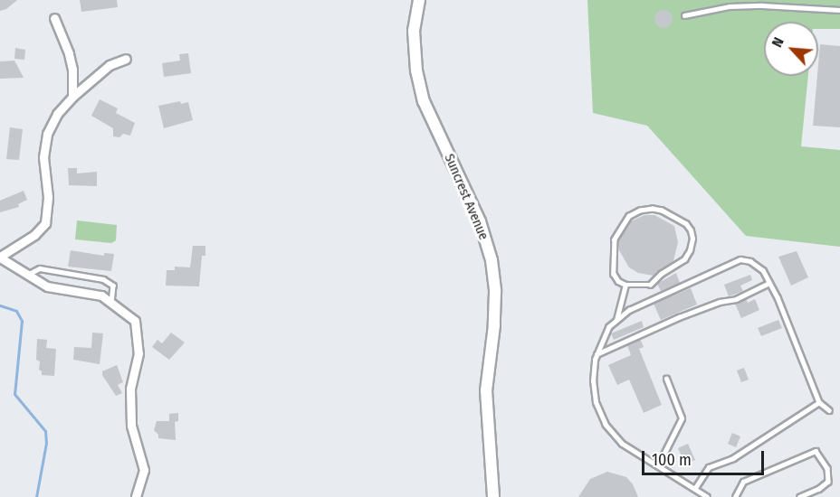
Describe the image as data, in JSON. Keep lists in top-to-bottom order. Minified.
{"streets":{"street":["Suncrest Avenue"]},"scale_bar":"100 m","north":"top left"}
